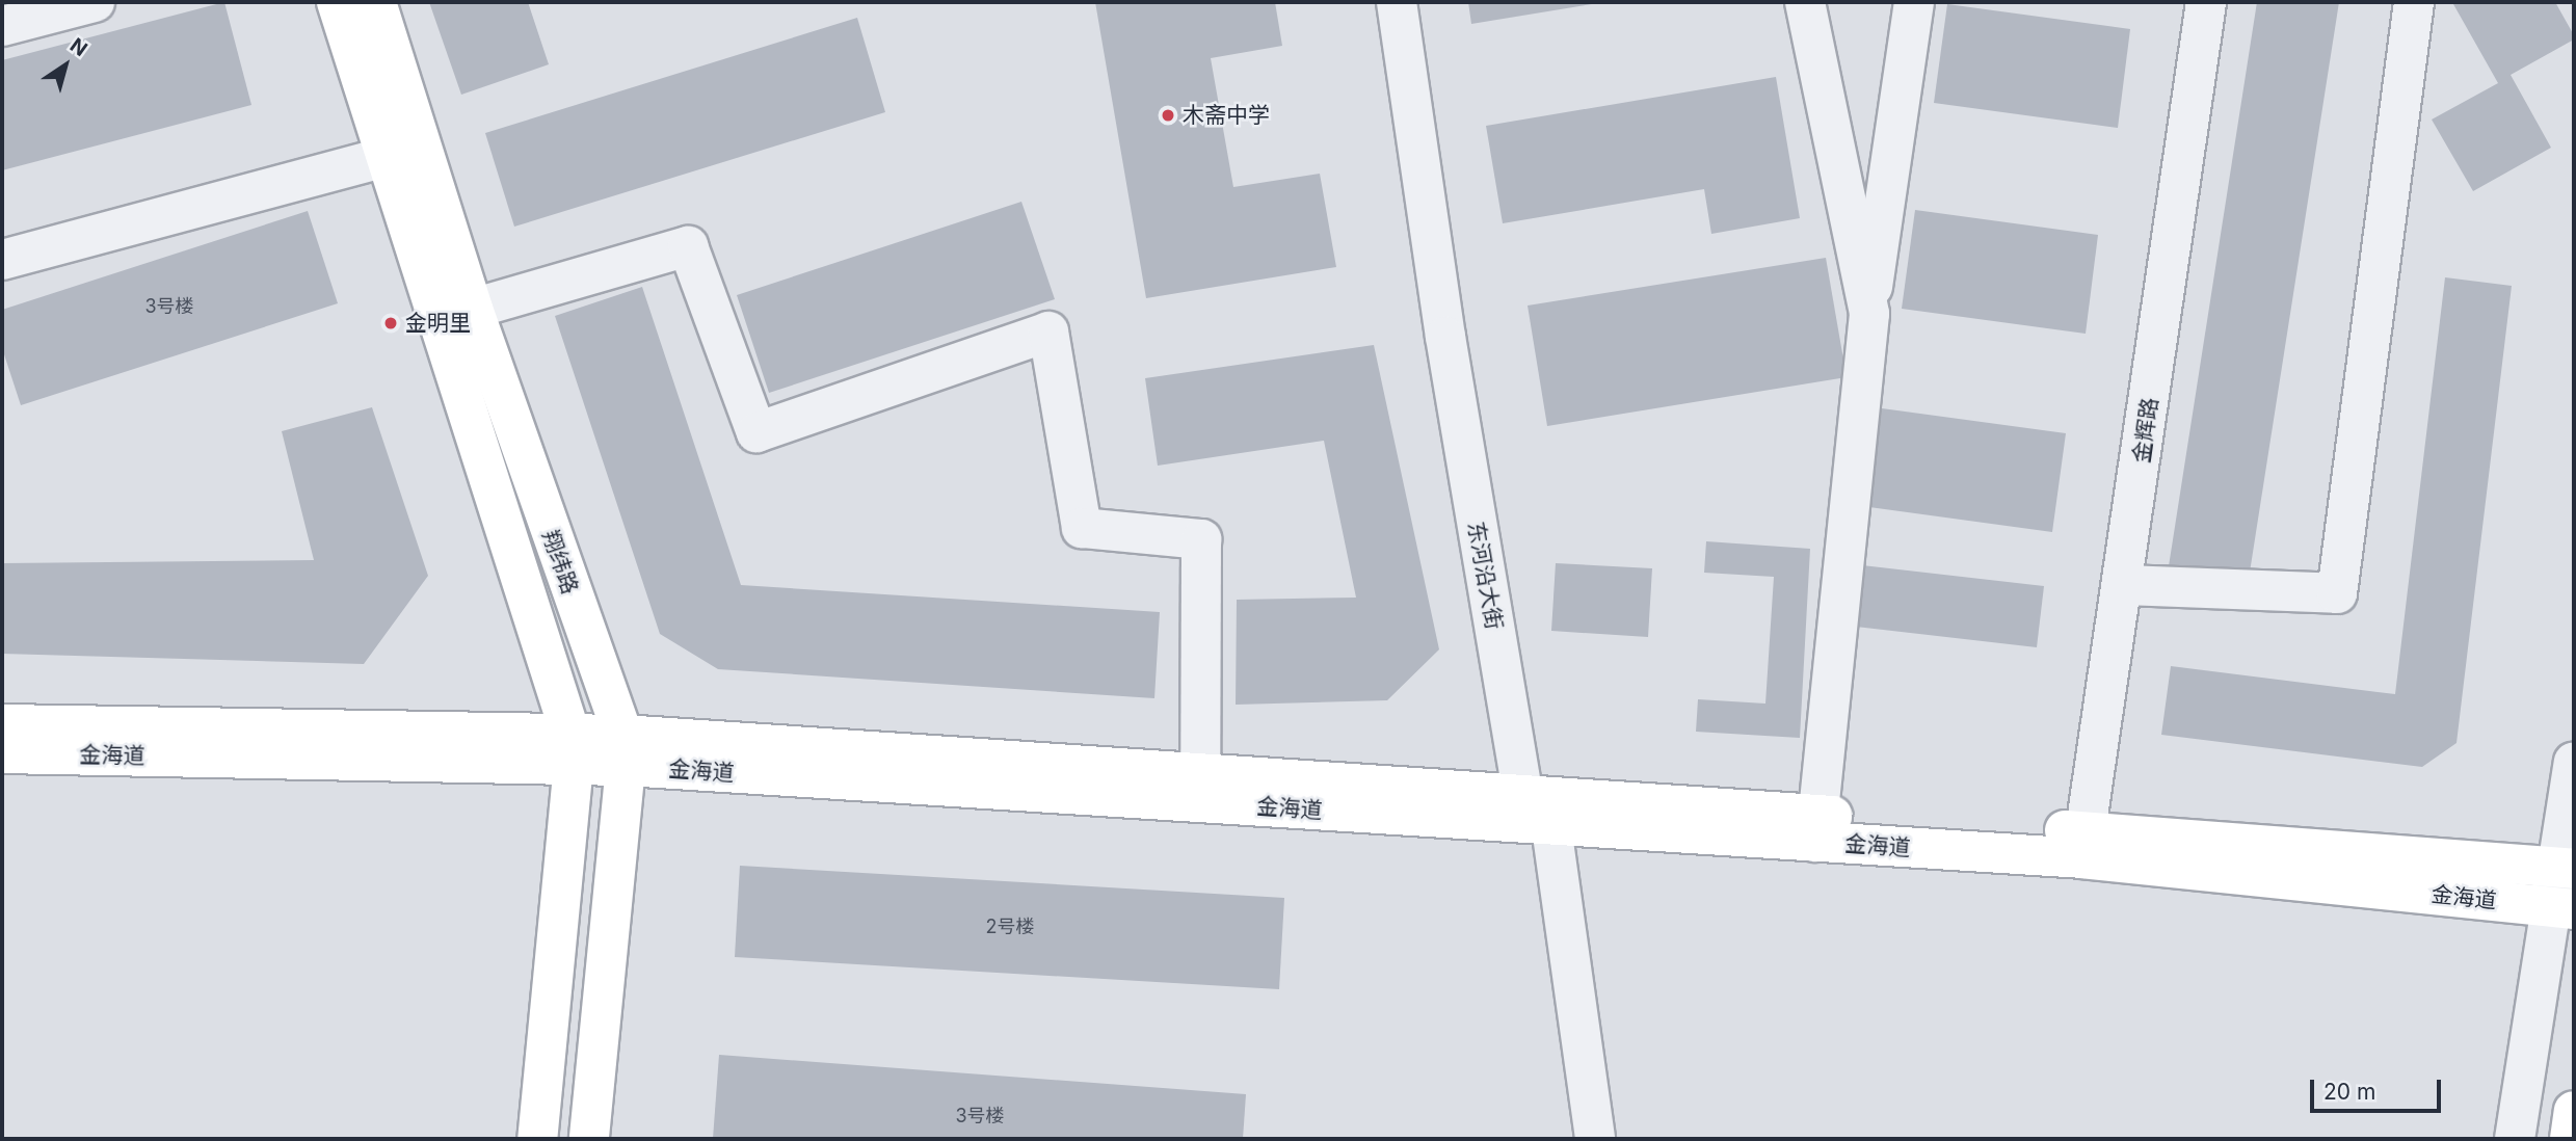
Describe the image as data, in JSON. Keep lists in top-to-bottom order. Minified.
{"streets":{"main road":["翔纬路","金海道"],"street":["金辉路","东河沿大街"]},"crossings":[["金辉路","金海道"],["翔纬路","金海道"],["东河沿大街","金海道"]],"places":["木斋中学","金明里"],"house_numbers":["3号楼","2号楼","3号楼"],"scale_bar":"20 m","north":"top right"}
